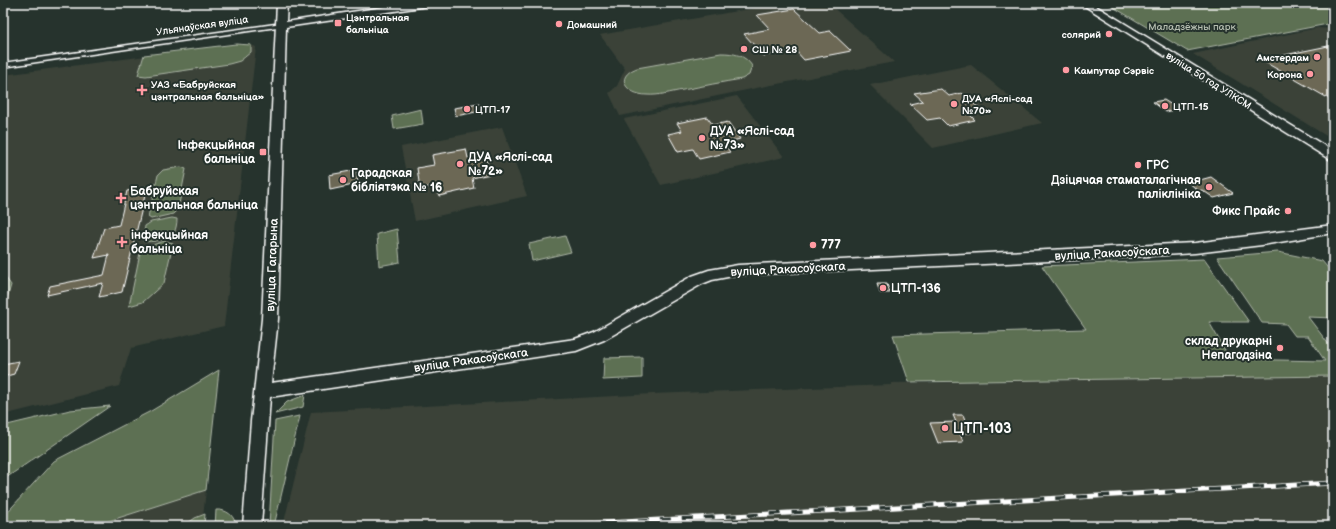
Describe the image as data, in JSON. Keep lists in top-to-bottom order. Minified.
{"streets":{"main road":["Ульянаўская вуліца","вуліца 50 год УЛКСМ","вуліца Ракасоўскага","вуліца Гагарына"]},"crossings":[["Ульянаўская вуліца","вуліца Гагарына"],["вуліца Ракасоўскага","вуліца Гагарына"]],"parks":["Маладзёжны парк"],"places":{"transit":["Цэнтральная бальніца","Інфекцыйная бальніца"],"other":["Домашний","солярий","СШ № 28","Амстердам","Кампутар Сэрвіс","Корона","ДУА «Яслі-сад №70»","ЦТП-15","ЦТП-17","ДУА «Яслі-сад №73»","ДУА «Яслі-сад №72»","ГРС","Гарадская бібліятэка № 16","Дзіцячая стаматалагічная паліклініка","Фикс Прайс","777","ЦТП-136","склад друкарні Непагодзіна","ЦТП-103"],"health":["УАЗ «Бабруйская цэнтральная бальніца»","Бабруйская цэнтральная бальніца","інфекцыйная бальніца"]}}
